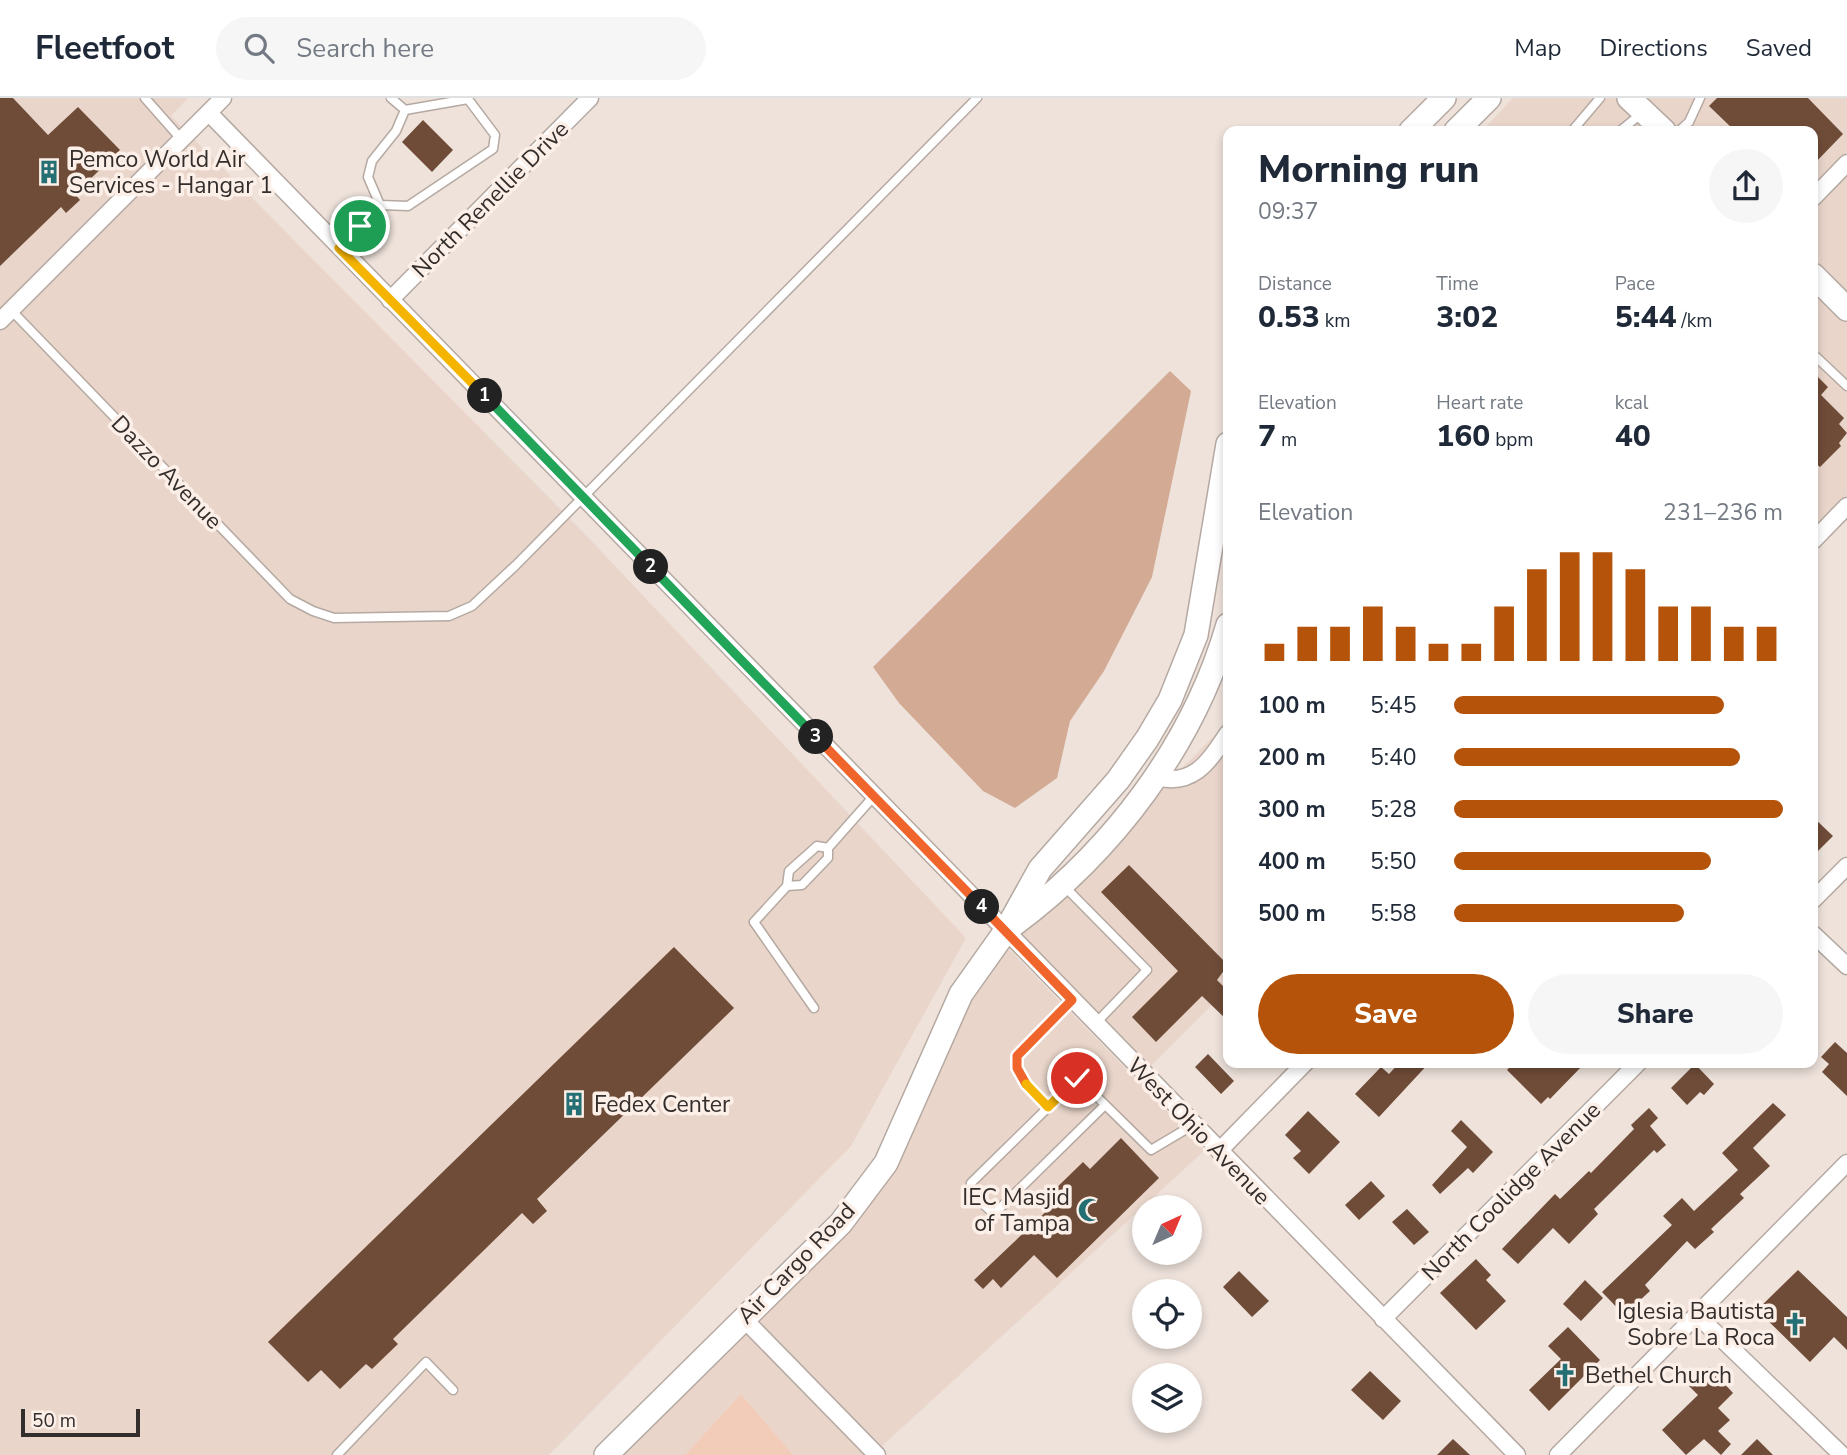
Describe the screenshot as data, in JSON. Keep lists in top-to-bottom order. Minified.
{"streets":{"street":["North Renellie Drive","West Ohio Avenue","North Coolidge Avenue","Air Cargo Road"],"lane":["Dazzo Avenue"]},"crossings":[["North Renellie Drive","West Ohio Avenue"],["Dazzo Avenue","West Ohio Avenue"],["West Ohio Avenue","North Coolidge Avenue"],["West Ohio Avenue","Air Cargo Road"]],"places":{"building":["Pemco World Air Services - Hangar 1","Fedex Center"],"mosque":["IEC Masjid of Tampa"],"church":["Iglesia Bautista Sobre La Roca","Bethel Church"]},"scale_bar":"50 m","north":"top right","page":{"header":"Fleetfoot","search":"Search here","nav":["Map","Directions","Saved"],"heading":["Morning run","09:37"],"stats":[["Distance","0.53 km"],["Time","3:02"],["Pace","5:44 /km"],["Elevation","7 m"],["Heart rate","160 bpm"],["kcal","40"]],"pins":["1","2","3","4"],"chart":["Elevation","231–236 m"],"list":[{"name":"100 m","note":"5:45"},{"name":"200 m","note":"5:40"},{"name":"300 m","note":"5:28"},{"name":"400 m","note":"5:50"},{"name":"500 m","note":"5:58"}],"buttons":["Save","Share"],"scale":"50 m"}}
